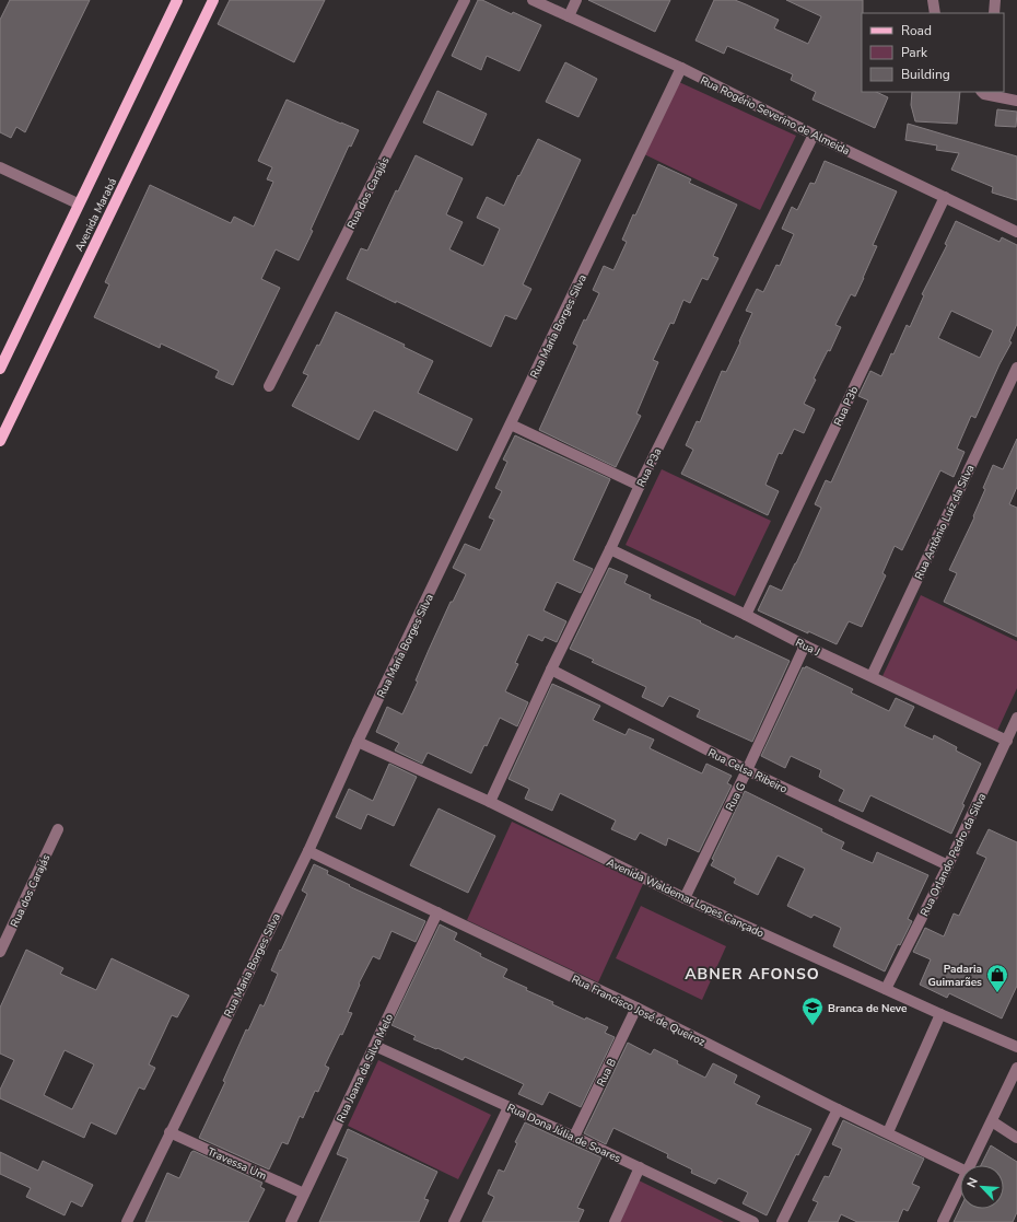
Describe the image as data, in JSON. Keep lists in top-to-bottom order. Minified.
{"streets":{"main road":["Avenida Marabá"],"street":["Rua Rogério Severino de Almeida","Rua dos Carajás","Rua Maria Borges Silva","Rua P3b","Rua P3a","Rua Antônio Luiz da Silva","Rua J","Rua Celsa Ribeiro","Rua G","Rua Orlando Pedro da Silva","Avenida Waldemar Lopes Cançado","Rua Francisco José de Queiroz","Rua Joana da Silva Melo","Rua B","Rua Dona Júlia de Soares","Travessa Um"]},"crossings":[["Rua Rogério Severino de Almeida","Rua Maria Borges Silva"],["Rua Rogério Severino de Almeida","Rua P3b"],["Rua Rogério Severino de Almeida","Rua P3a"],["Rua Maria Borges Silva","Avenida Waldemar Lopes Cançado"],["Rua Maria Borges Silva","Rua Francisco José de Queiroz"],["Rua Maria Borges Silva","Travessa Um"],["Rua P3b","Rua J"],["Rua P3a","Rua J"],["Rua P3a","Rua Celsa Ribeiro"],["Rua P3a","Avenida Waldemar Lopes Cançado"],["Rua Antônio Luiz da Silva","Rua J"],["Rua J","Rua G"],["Rua J","Rua Orlando Pedro da Silva"],["Rua Celsa Ribeiro","Rua G"],["Rua Celsa Ribeiro","Rua Orlando Pedro da Silva"],["Rua G","Avenida Waldemar Lopes Cançado"],["Rua Orlando Pedro da Silva","Avenida Waldemar Lopes Cançado"],["Rua Francisco José de Queiroz","Rua Joana da Silva Melo"],["Rua Francisco José de Queiroz","Rua B"],["Rua Joana da Silva Melo","Rua Dona Júlia de Soares"],["Rua Joana da Silva Melo","Travessa Um"],["Rua B","Rua Dona Júlia de Soares"]],"districts":["ABNER AFONSO"],"places":{"shop":["Padaria Guimarães"],"school or university":["Branca de Neve"]},"legend":["Road","Park","Building"],"north":"top left"}
